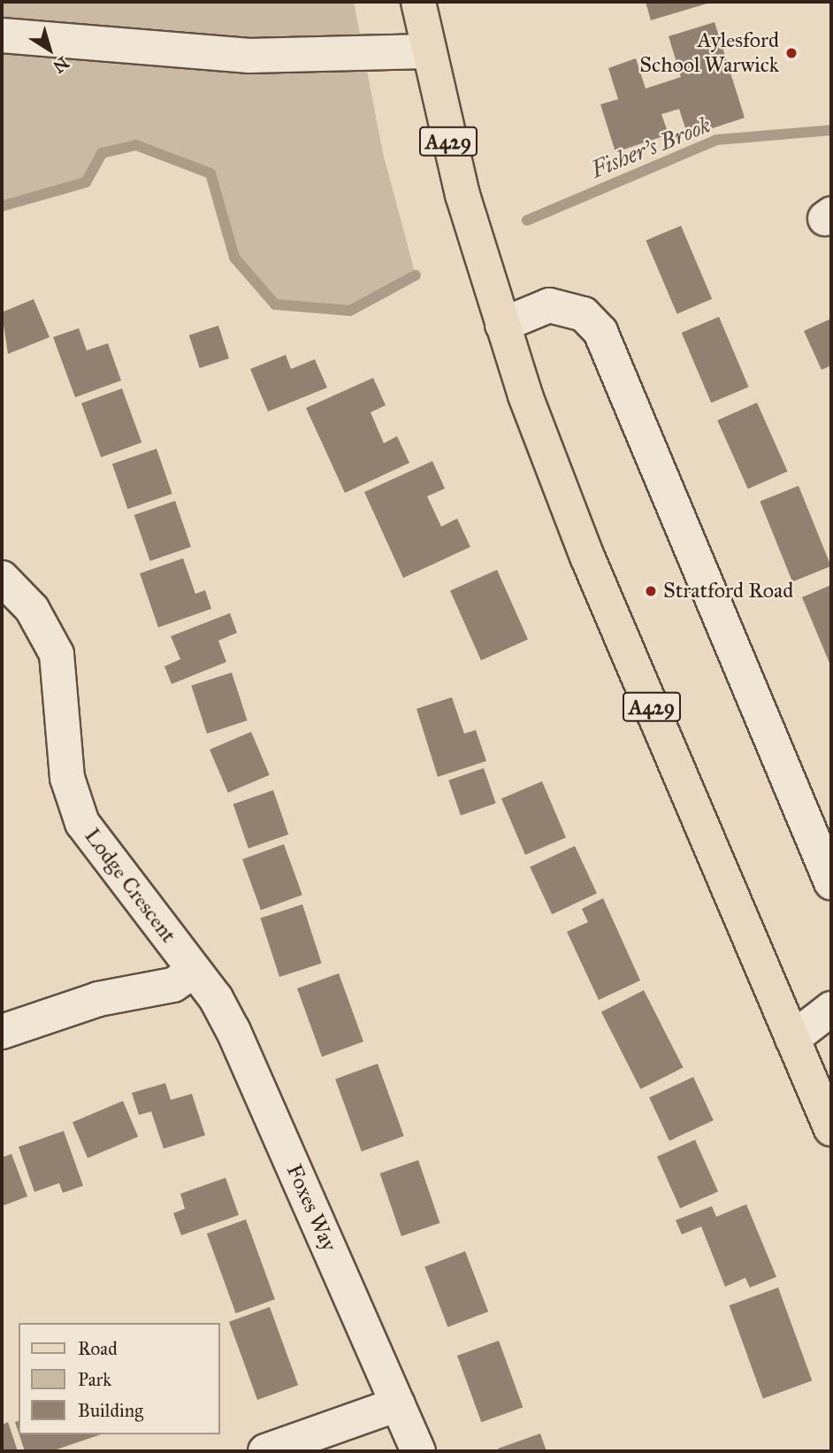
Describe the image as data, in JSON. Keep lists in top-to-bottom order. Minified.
{"streets":{"main road":["A429"],"street":["Lodge Crescent","Foxes Way"]},"crossings":[["Lodge Crescent","Foxes Way"]],"water":["Fisher's Brook"],"places":["Aylesford School Warwick","Stratford Road"],"legend":["Road","Park","Building"],"north":"bottom right"}
